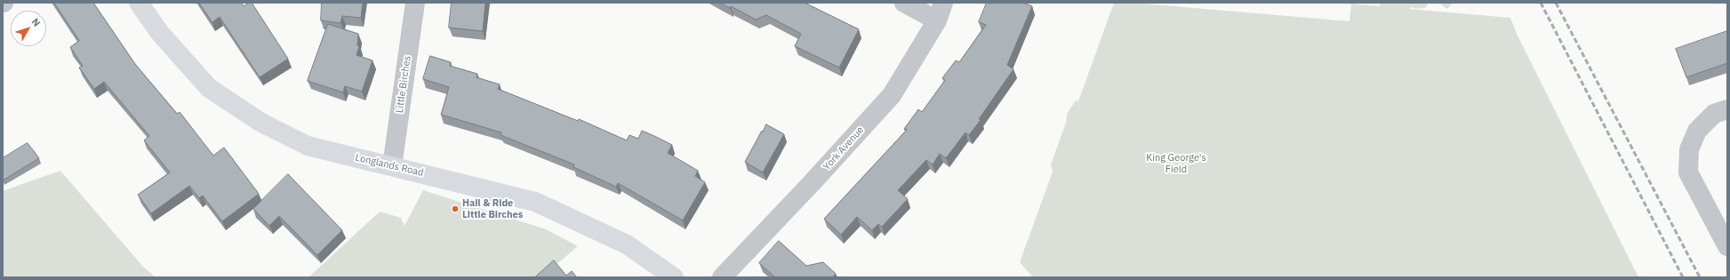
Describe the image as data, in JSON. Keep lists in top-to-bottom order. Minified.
{"streets":{"street":["Little Birches","York Avenue","Longlands Road"]},"crossings":[["Little Birches","Longlands Road"]],"parks":["King George's Field"],"places":["Hail & Ride Little Birches"],"north":"top right"}
